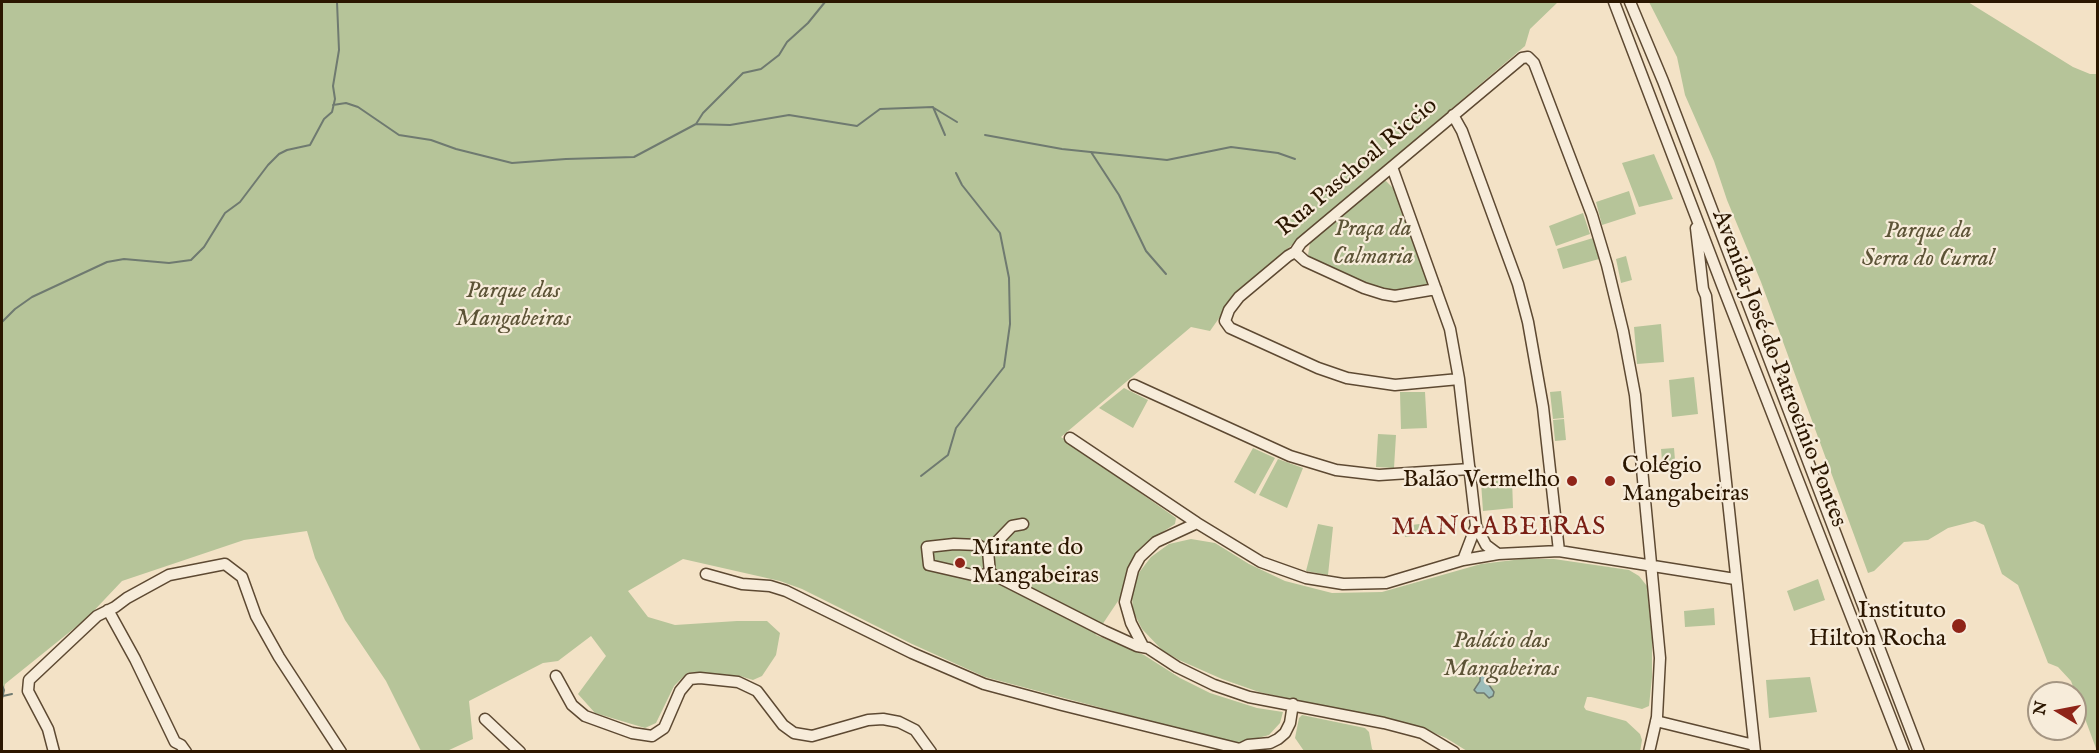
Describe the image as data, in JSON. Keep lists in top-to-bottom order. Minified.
{"streets":{"street":["Rua Paschoal Riccio","Avenida José do Patrocínio Pontes"]},"districts":["MANGABEIRAS"],"parks":["Praça da Calmaria","Parque da Serra do Curral","Parque das Mangabeiras","Palácio das Mangabeiras"],"places":["Balão Vermelho","Colégio Mangabeiras","Mirante do Mangabeiras","Instituto Hilton Rocha"],"north":"left"}
